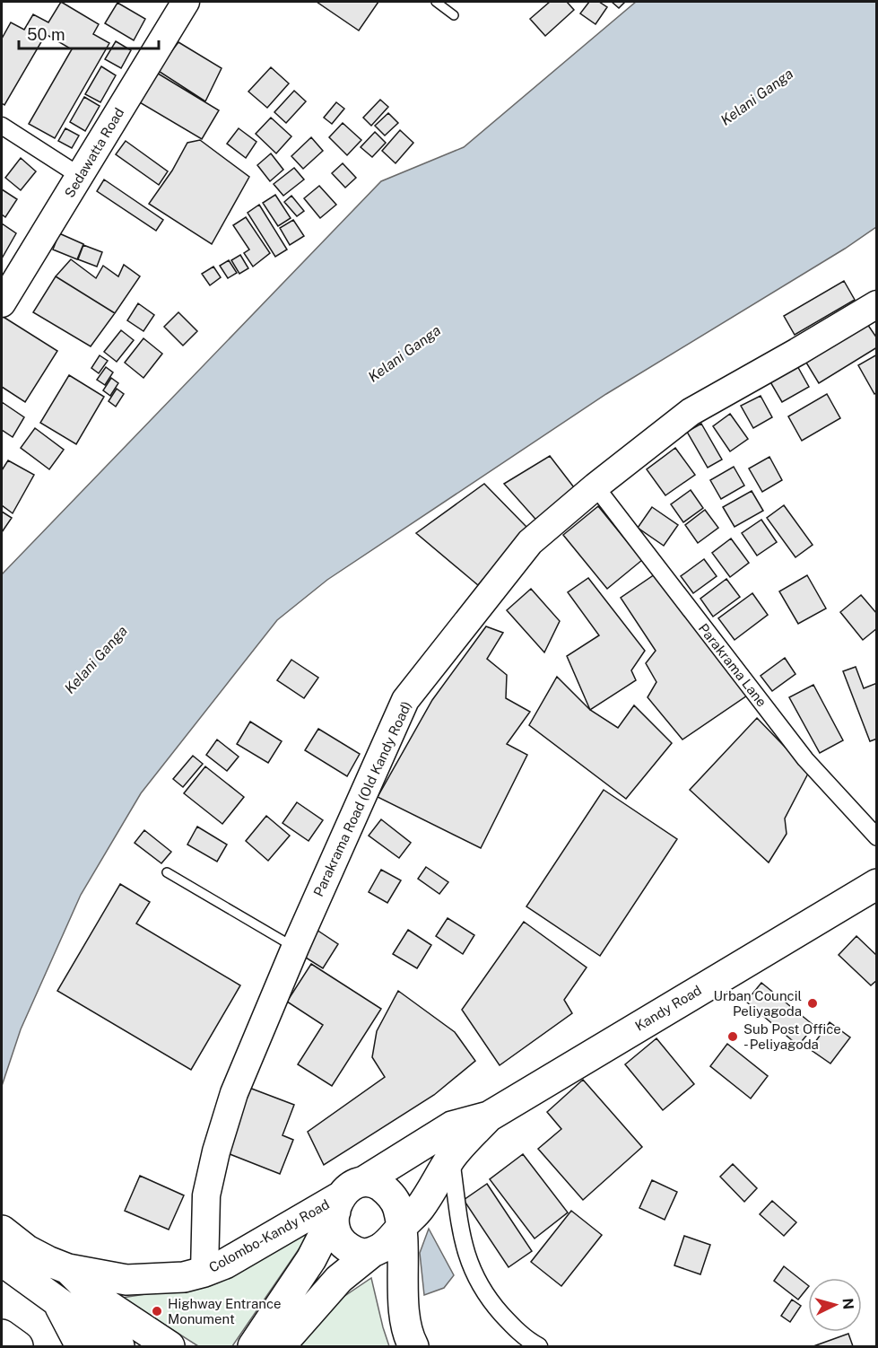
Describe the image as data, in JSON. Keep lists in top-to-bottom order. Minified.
{"streets":{"highway":["Kandy Road","Colombo-Kandy Road"],"main road":["Sedawatta Road","Parakrama Road (Old Kandy Road)"],"street":["Parakrama Lane"]},"crossings":[["Parakrama Lane","Parakrama Road (Old Kandy Road)"],["Parakrama Road (Old Kandy Road)","Colombo-Kandy Road"],["Kandy Road","Colombo-Kandy Road"]],"water":["Kelani Ganga"],"places":["Urban Council Peliyagoda","Sub Post Office - Peliyagoda","Highway Entrance Monument"],"scale_bar":"50 m","north":"right"}
